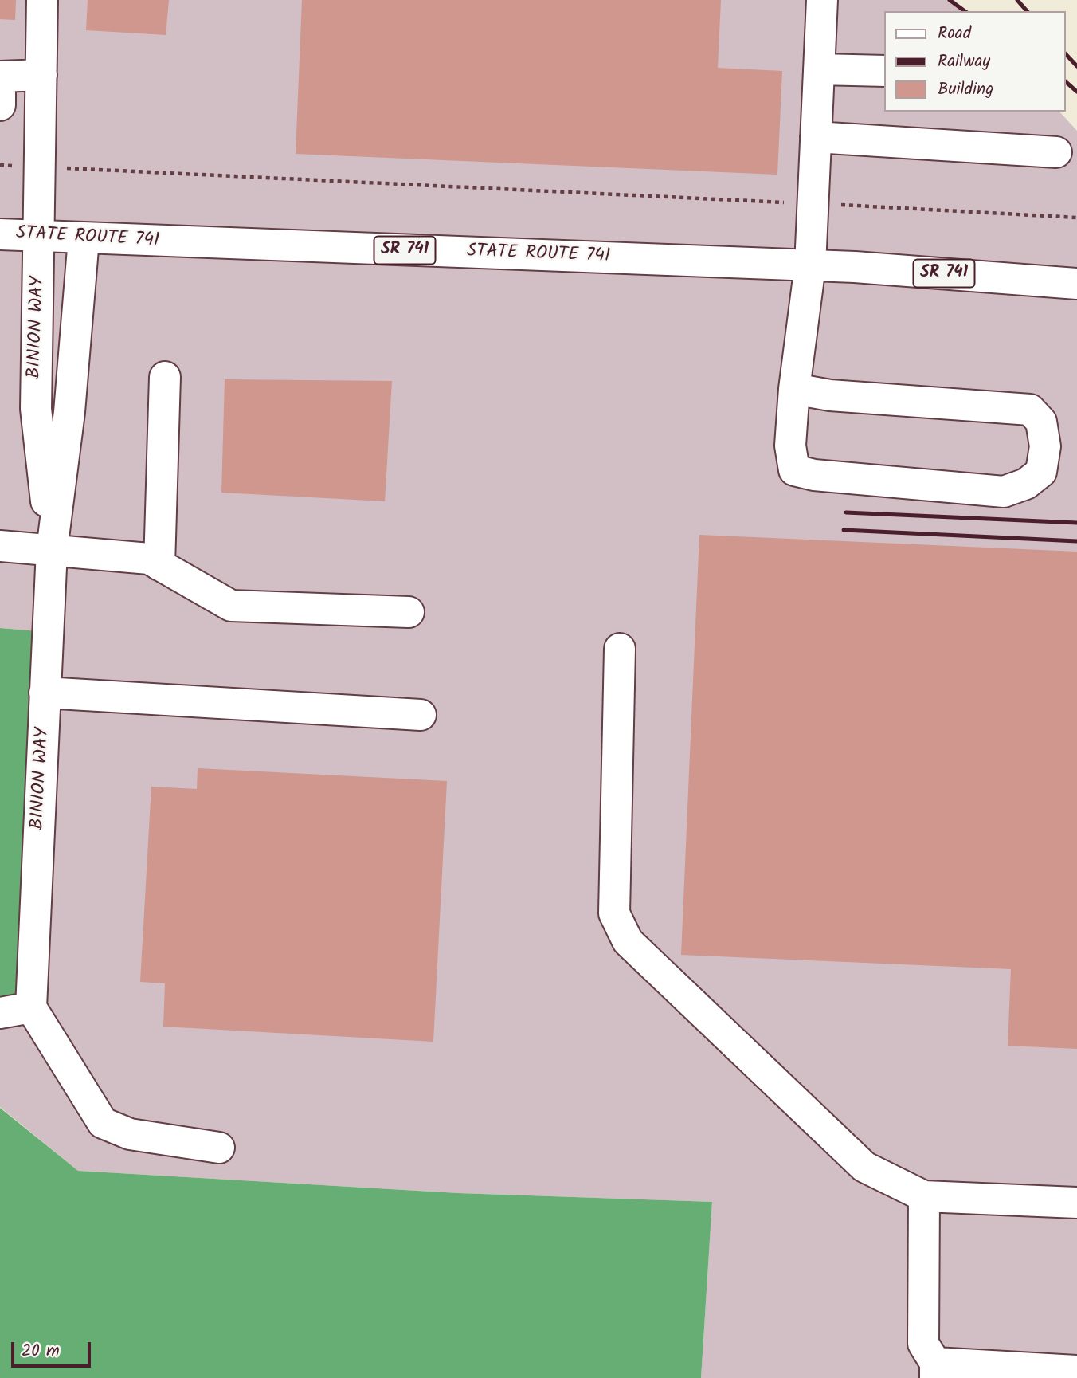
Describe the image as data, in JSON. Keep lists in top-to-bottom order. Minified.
{"streets":{"street":["STATE ROUTE 741","SR 741","BINION WAY"]},"crossings":[["STATE ROUTE 741","BINION WAY"]],"legend":["Road","Railway","Building"],"scale_bar":"20 m"}
